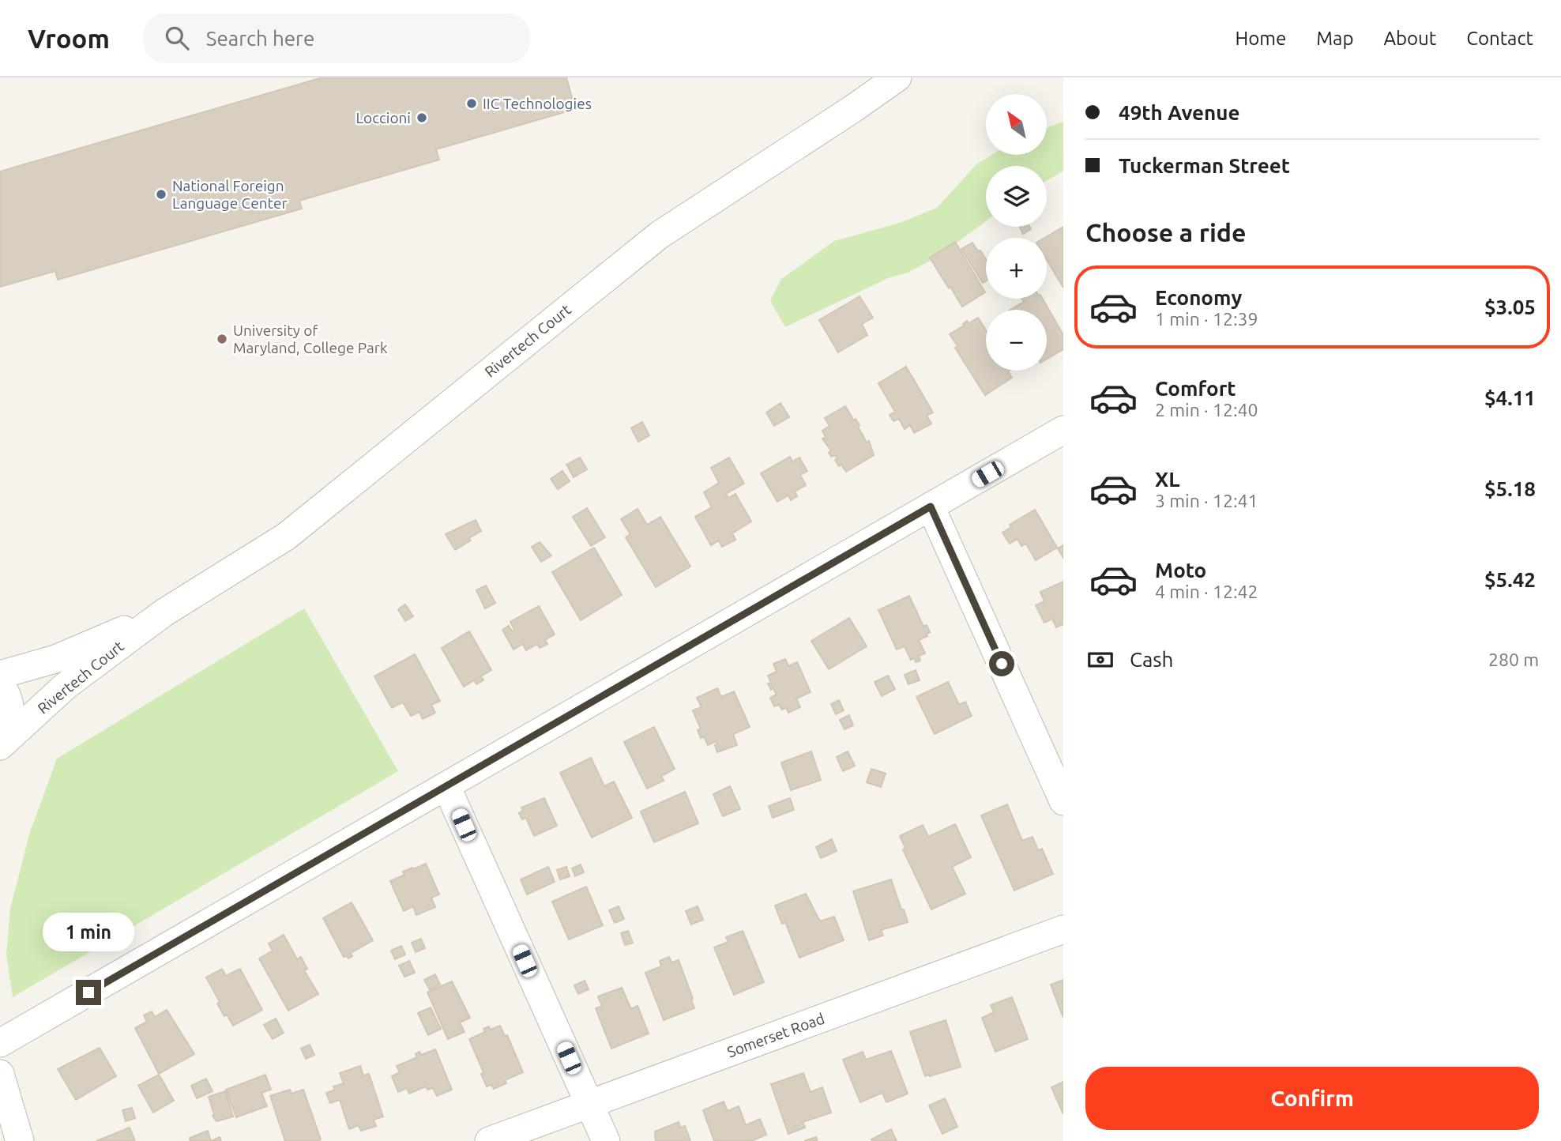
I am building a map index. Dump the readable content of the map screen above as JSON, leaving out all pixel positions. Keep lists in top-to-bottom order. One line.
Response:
{"streets":{"street":["Rivertech Court","Somerset Road"]},"places":["IIC Technologies","Loccioni","National Foreign Language Center","University of Maryland, College Park"],"north":"top left","page":{"header":"Vroom","search":"Search here","nav":["Home","Map","About","Contact"],"banner":["49th Avenue","Tuckerman Street"],"map_buttons":["+","−"],"heading":"Choose a ride","list":[{"name":"Economy","note":"1 min · 12:39","value":"$3.05"},{"name":"Comfort","note":"2 min · 12:40","value":"$4.11"},{"name":"XL","note":"3 min · 12:41","value":"$5.18"},{"name":"Moto","note":"4 min · 12:42","value":"$5.42"}],"pay":["Cash","280 m"],"bubble":"1 min","buttons":"Confirm"}}
